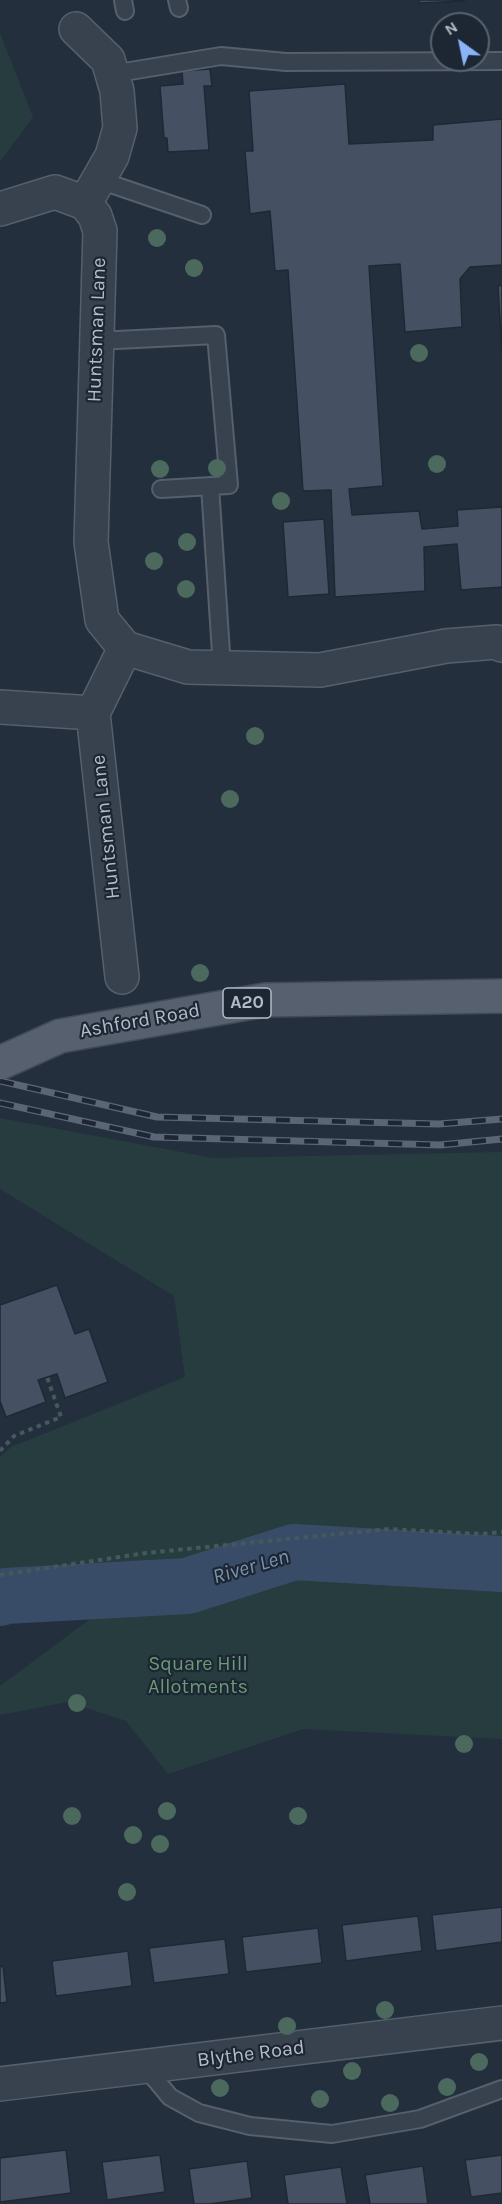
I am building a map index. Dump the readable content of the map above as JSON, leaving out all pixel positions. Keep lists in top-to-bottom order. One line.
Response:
{"streets":{"main road":["A20","Ashford Road"],"street":["Huntsman Lane","Blythe Road"]},"water":["River Len"],"parks":["Square Hill Allotments"],"north":"top left"}
